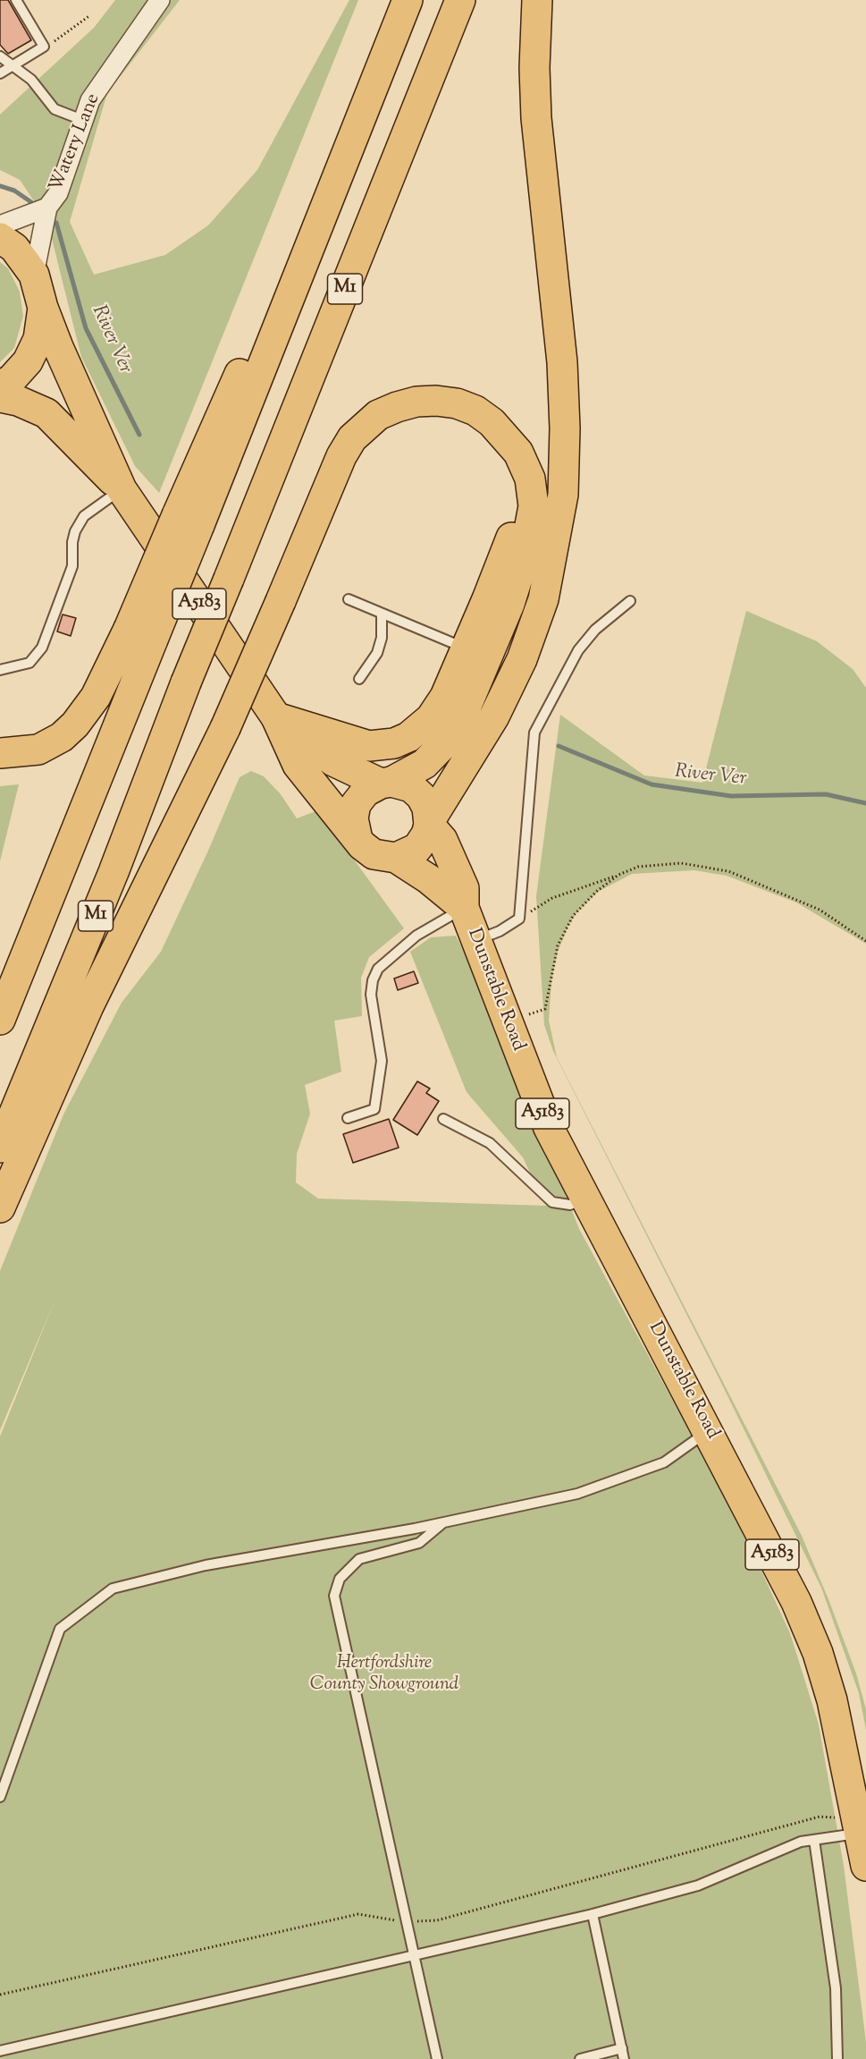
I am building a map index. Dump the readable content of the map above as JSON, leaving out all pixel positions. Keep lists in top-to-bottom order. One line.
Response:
{"streets":{"main road":["M1","A5183","Dunstable Road"],"street":["Watery Lane"]},"crossings":[["A5183","Dunstable Road"]],"water":["River Ver"],"parks":["Hertfordshire County Showground"]}
